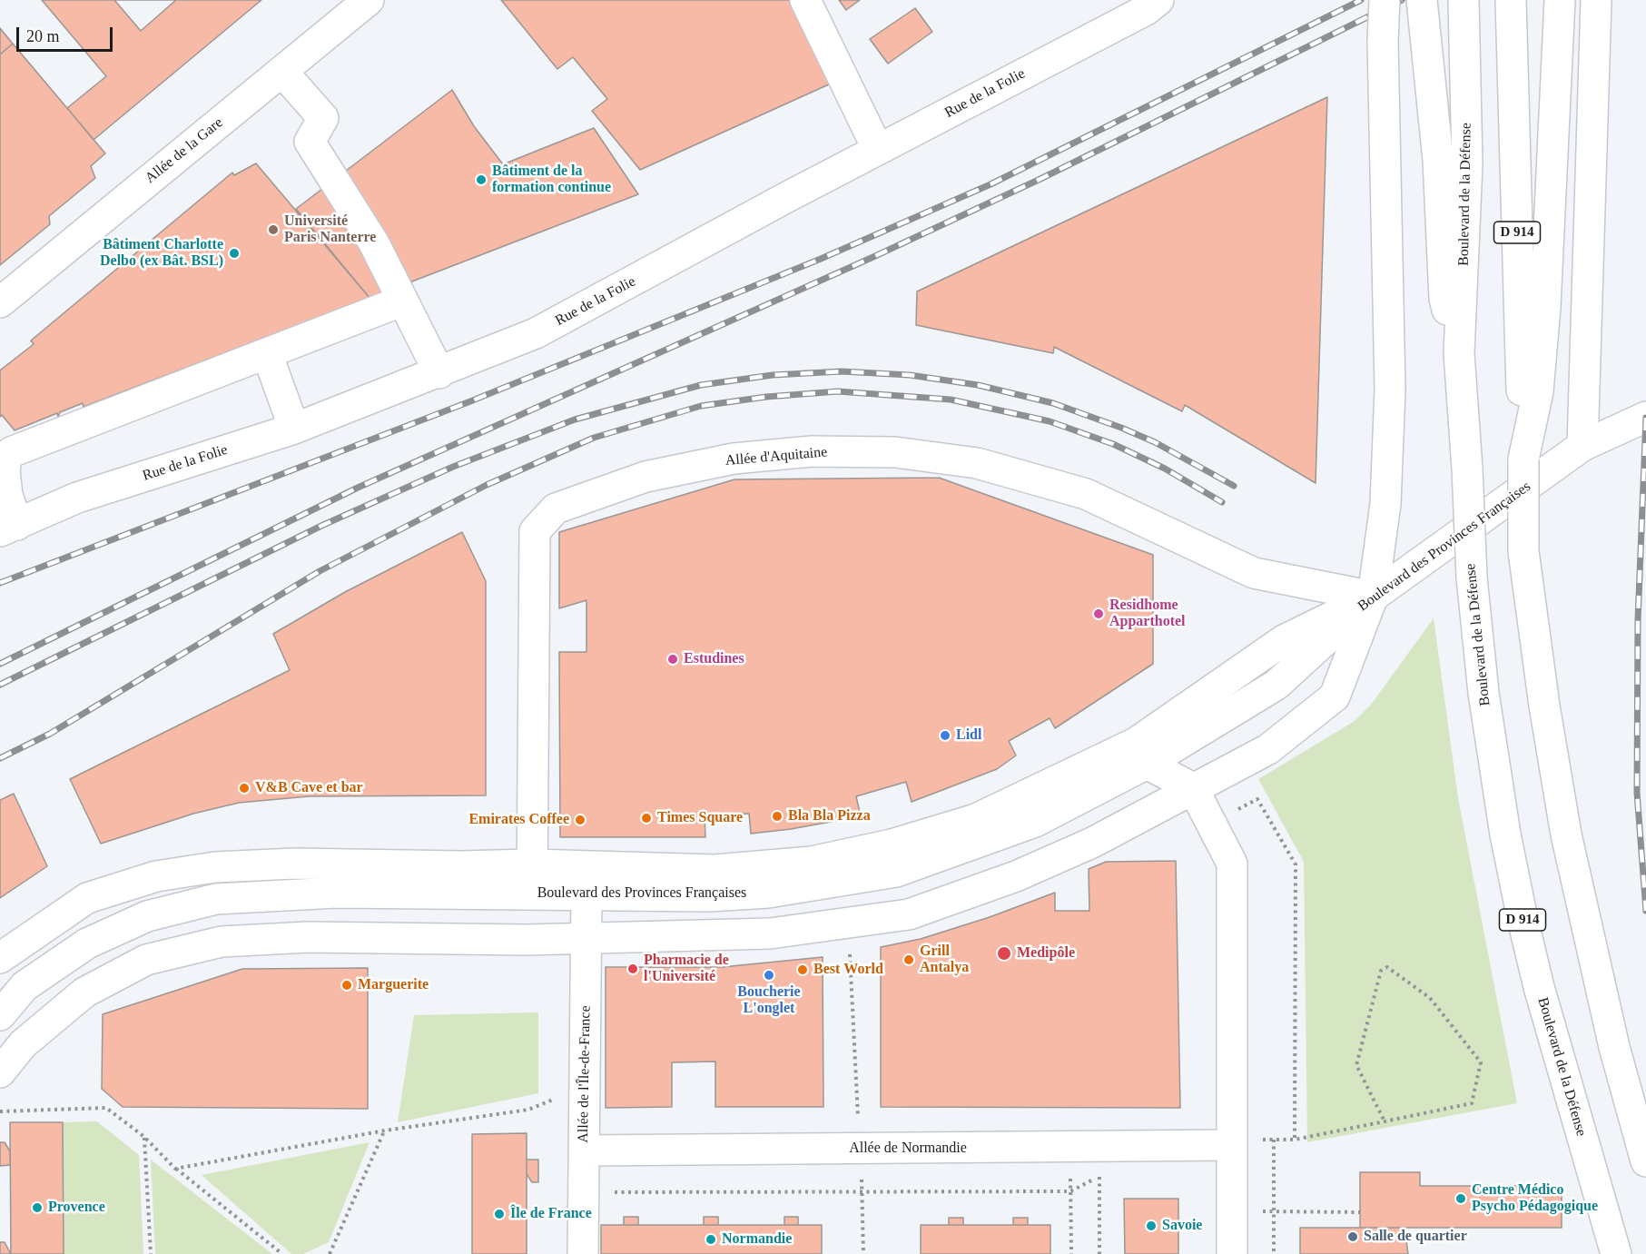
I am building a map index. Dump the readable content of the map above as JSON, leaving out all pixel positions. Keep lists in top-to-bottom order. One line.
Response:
{"streets":{"main road":["Rue de la Folie","Allée de la Gare","Boulevard de la Défense","D 914","Allée d'Aquitaine","Boulevard des Provinces Françaises","Allée de l'Île-de-France","Allée de Normandie"]},"crossings":[["Allée d'Aquitaine","Boulevard des Provinces Françaises"],["Boulevard des Provinces Françaises","Allée de l'Île-de-France"],["Allée de l'Île-de-France","Allée de Normandie"]],"places":["Bâtiment de la formation continue","Université Paris Nanterre","Bâtiment Charlotte Delbo (ex Bât. BSL)","Residhome Apparthotel","Estudines","Lidl","V&B Cave et bar","Bla Bla Pizza","Times Square","Emirates Coffee","Medipôle","Grill Antalya","Pharmacie de l'Université","Best World","Boucherie L'onglet","Marguerite","Centre Médico Psycho Pédagogique","Provence","Île de France","Savoie","Salle de quartier","Normandie"],"scale_bar":"20 m"}
